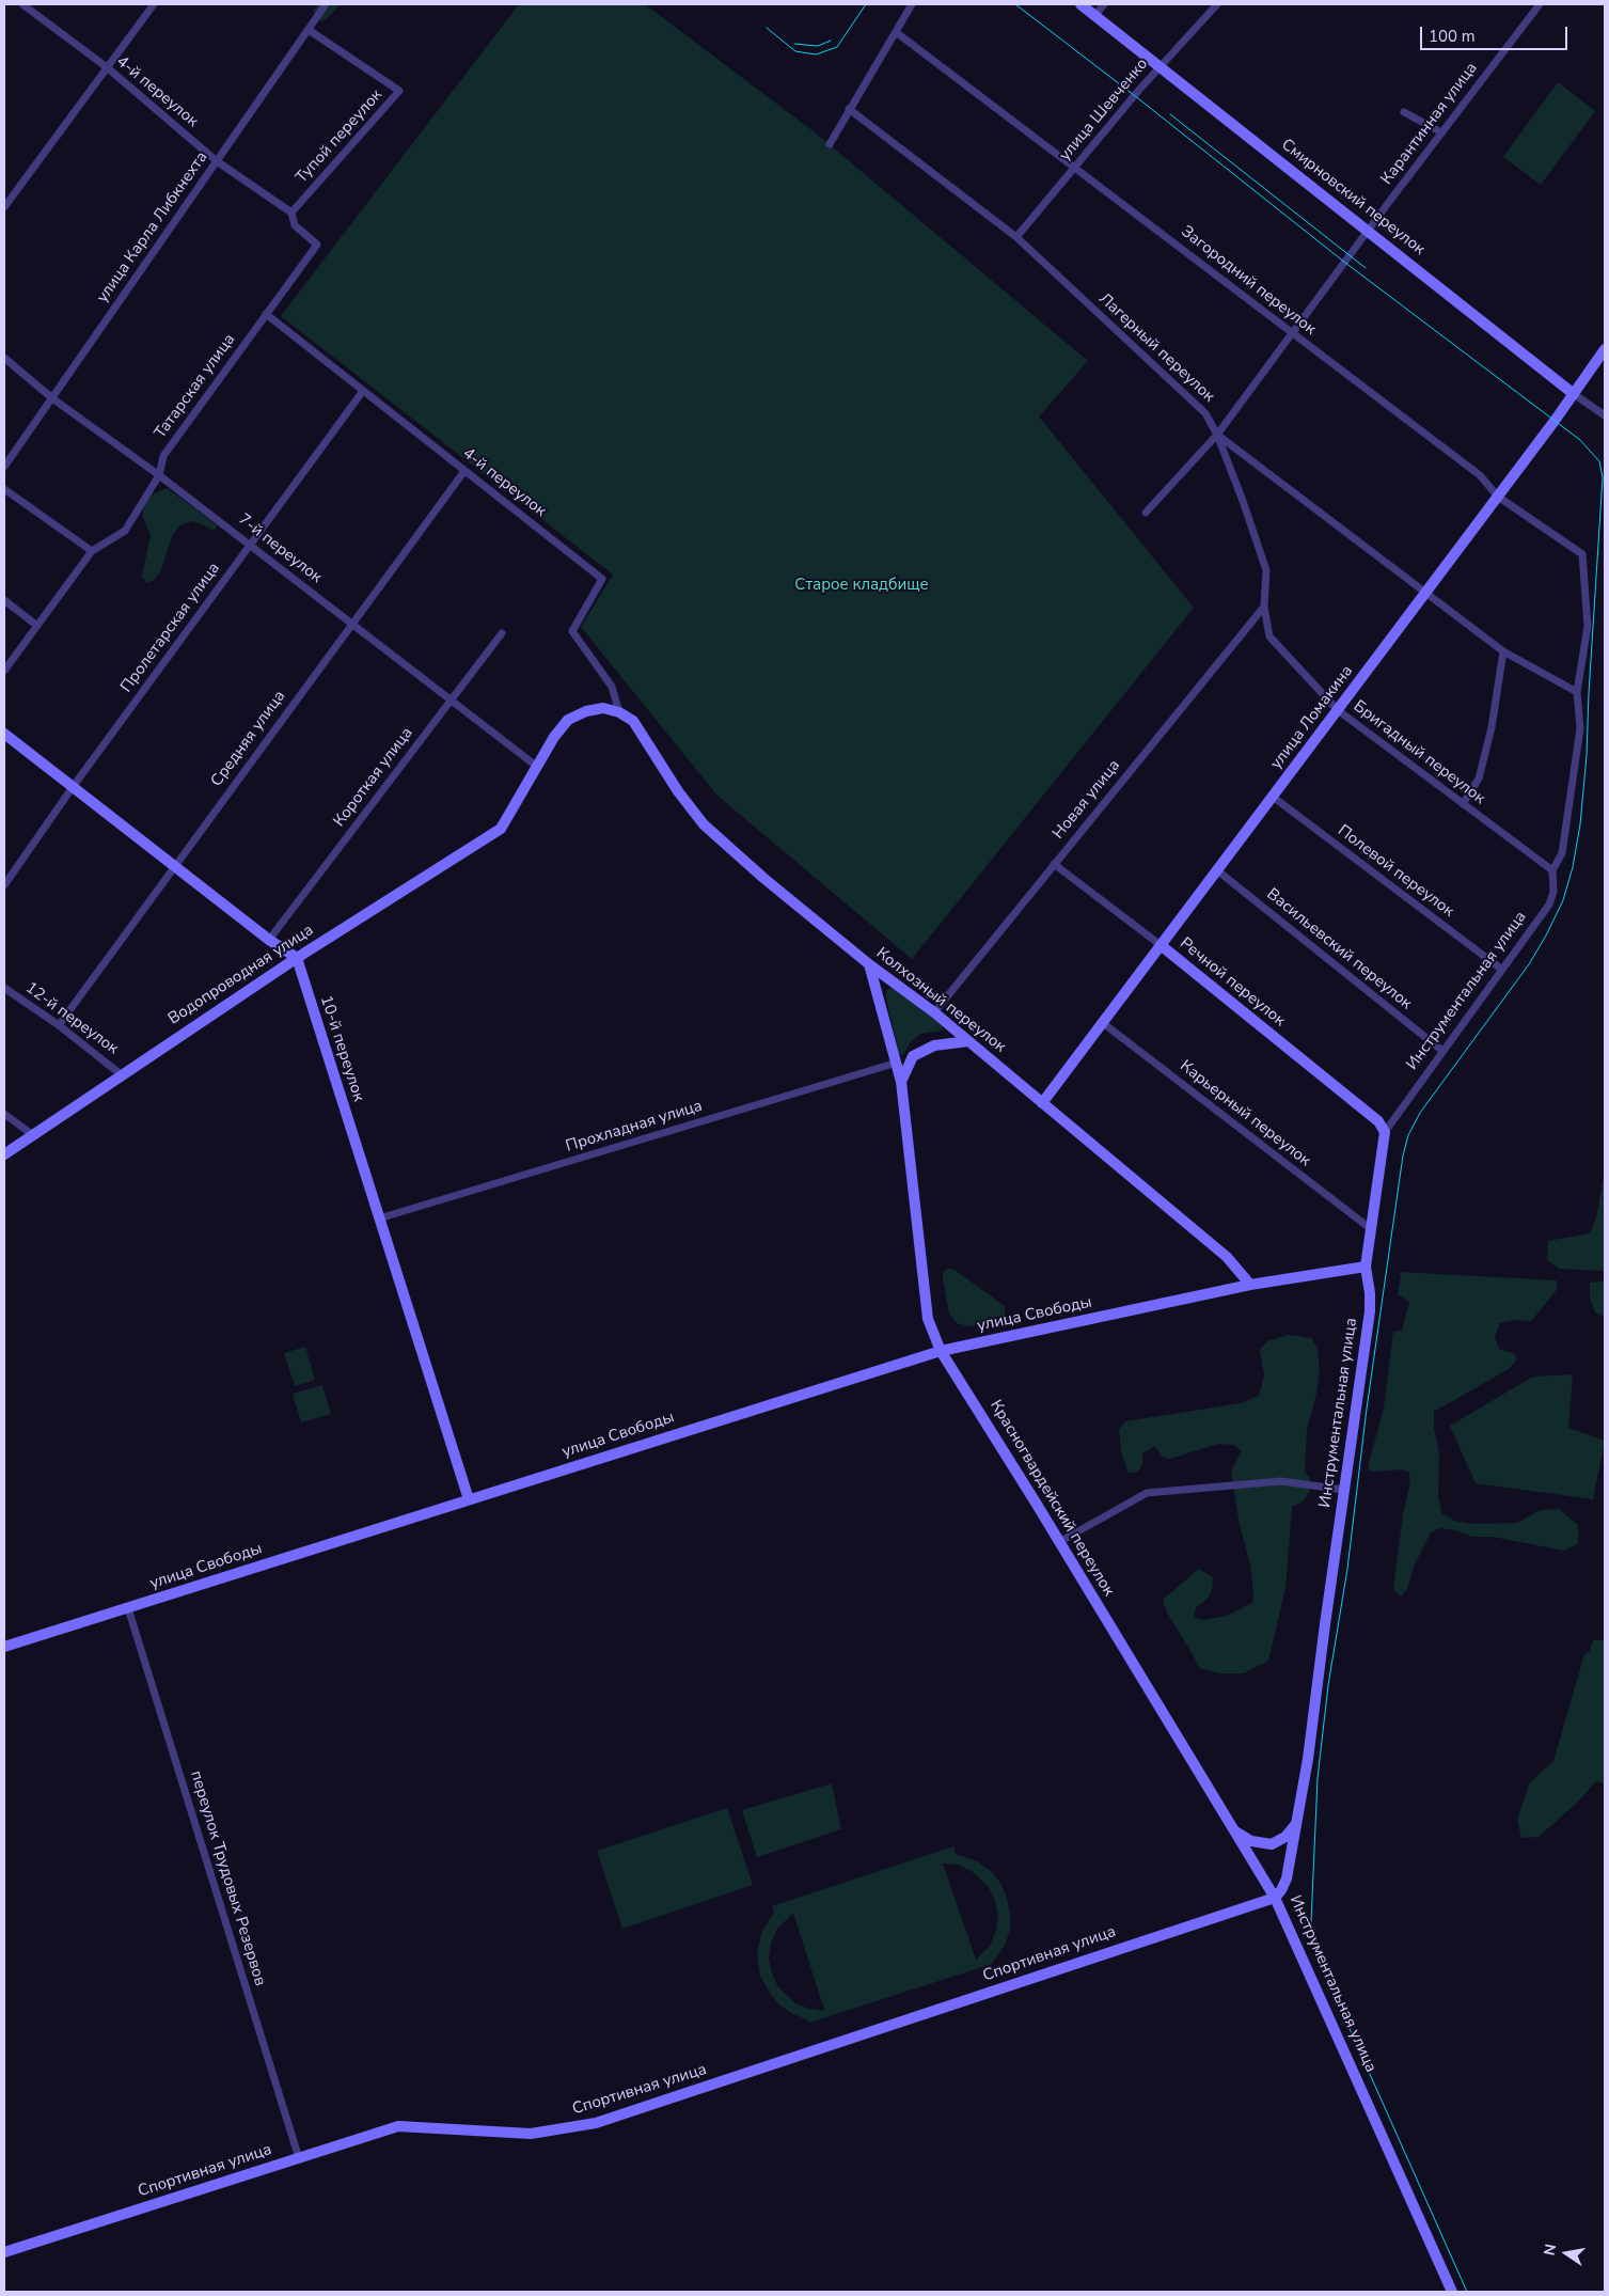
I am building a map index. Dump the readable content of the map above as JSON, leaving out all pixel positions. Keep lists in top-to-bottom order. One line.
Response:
{"streets":{"main road":["Смирновский переулок","улица Ломакина","Водопроводная улица","Речной переулок","Инструментальная улица","Колхозный переулок","10-й переулок","улица Свободы","Красногвардейский переулок","Спортивная улица"],"street":["4-й переулок","улица Шевченко","Карантинная улица","Тупой переулок","улица Карла Либкнехта","Загородний переулок","Лагерный переулок","Татарская улица","7-й переулок","Пролетарская улица","Средняя улица","Бригадный переулок","Короткая улица","Новая улица","Полевой переулок","Васильевский переулок","12-й переулок","Карьерный переулок","Прохладная улица","переулок Трудовых Резервов"]},"crossings":[["4-й переулок","Тупой переулок"],["4-й переулок","улица Карла Либкнехта"],["4-й переулок","Татарская улица"],["4-й переулок","Пролетарская улица"],["4-й переулок","Средняя улица"],["4-й переулок","Колхозный переулок"],["улица Шевченко","Смирновский переулок"],["улица Шевченко","Загородний переулок"],["улица Шевченко","Лагерный переулок"],["Карантинная улица","Смирновский переулок"],["Карантинная улица","Загородний переулок"],["Карантинная улица","Лагерный переулок"],["Карантинная улица","Бригадный переулок"],["Тупой переулок","улица Карла Либкнехта"],["Смирновский переулок","улица Ломакина"],["улица Карла Либкнехта","7-й переулок"],["Загородний переулок","улица Ломакина"],["Загородний переулок","Инструментальная улица"],["Лагерный переулок","улица Ломакина"],["Лагерный переулок","Бригадный переулок"],["Лагерный переулок","Инструментальная улица"],["Татарская улица","7-й переулок"],["7-й переулок","Пролетарская улица"],["7-й переулок","Средняя улица"],["7-й переулок","Короткая улица"],["7-й переулок","Водопроводная улица"],["улица Ломакина","Бригадный переулок"],["улица Ломакина","Полевой переулок"],["улица Ломакина","Васильевский переулок"],["улица Ломакина","Речной переулок"],["улица Ломакина","Колхозный переулок"],["улица Ломакина","Карьерный переулок"],["Средняя улица","12-й переулок"],["Бригадный переулок","Новая улица"],["Бригадный переулок","Инструментальная улица"],["Новая улица","Речной переулок"],["Новая улица","Колхозный переулок"],["Полевой переулок","Инструментальная улица"],["Васильевский переулок","Инструментальная улица"],["Водопроводная улица","12-й переулок"],["Водопроводная улица","10-й переулок"],["Речной переулок","Инструментальная улица"],["Инструментальная улица","Карьерный переулок"],["Инструментальная улица","улица Свободы"],["Инструментальная улица","Красногвардейский переулок"],["Инструментальная улица","Спортивная улица"],["Колхозный переулок","улица Свободы"],["Колхозный переулок","Красногвардейский переулок"],["10-й переулок","Прохладная улица"],["10-й переулок","улица Свободы"],["Прохладная улица","Красногвардейский переулок"],["улица Свободы","Красногвардейский переулок"],["улица Свободы","переулок Трудовых Резервов"],["Красногвардейский переулок","Спортивная улица"],["переулок Трудовых Резервов","Спортивная улица"]],"parks":["Старое кладбище"],"scale_bar":"100 m","north":"left"}
